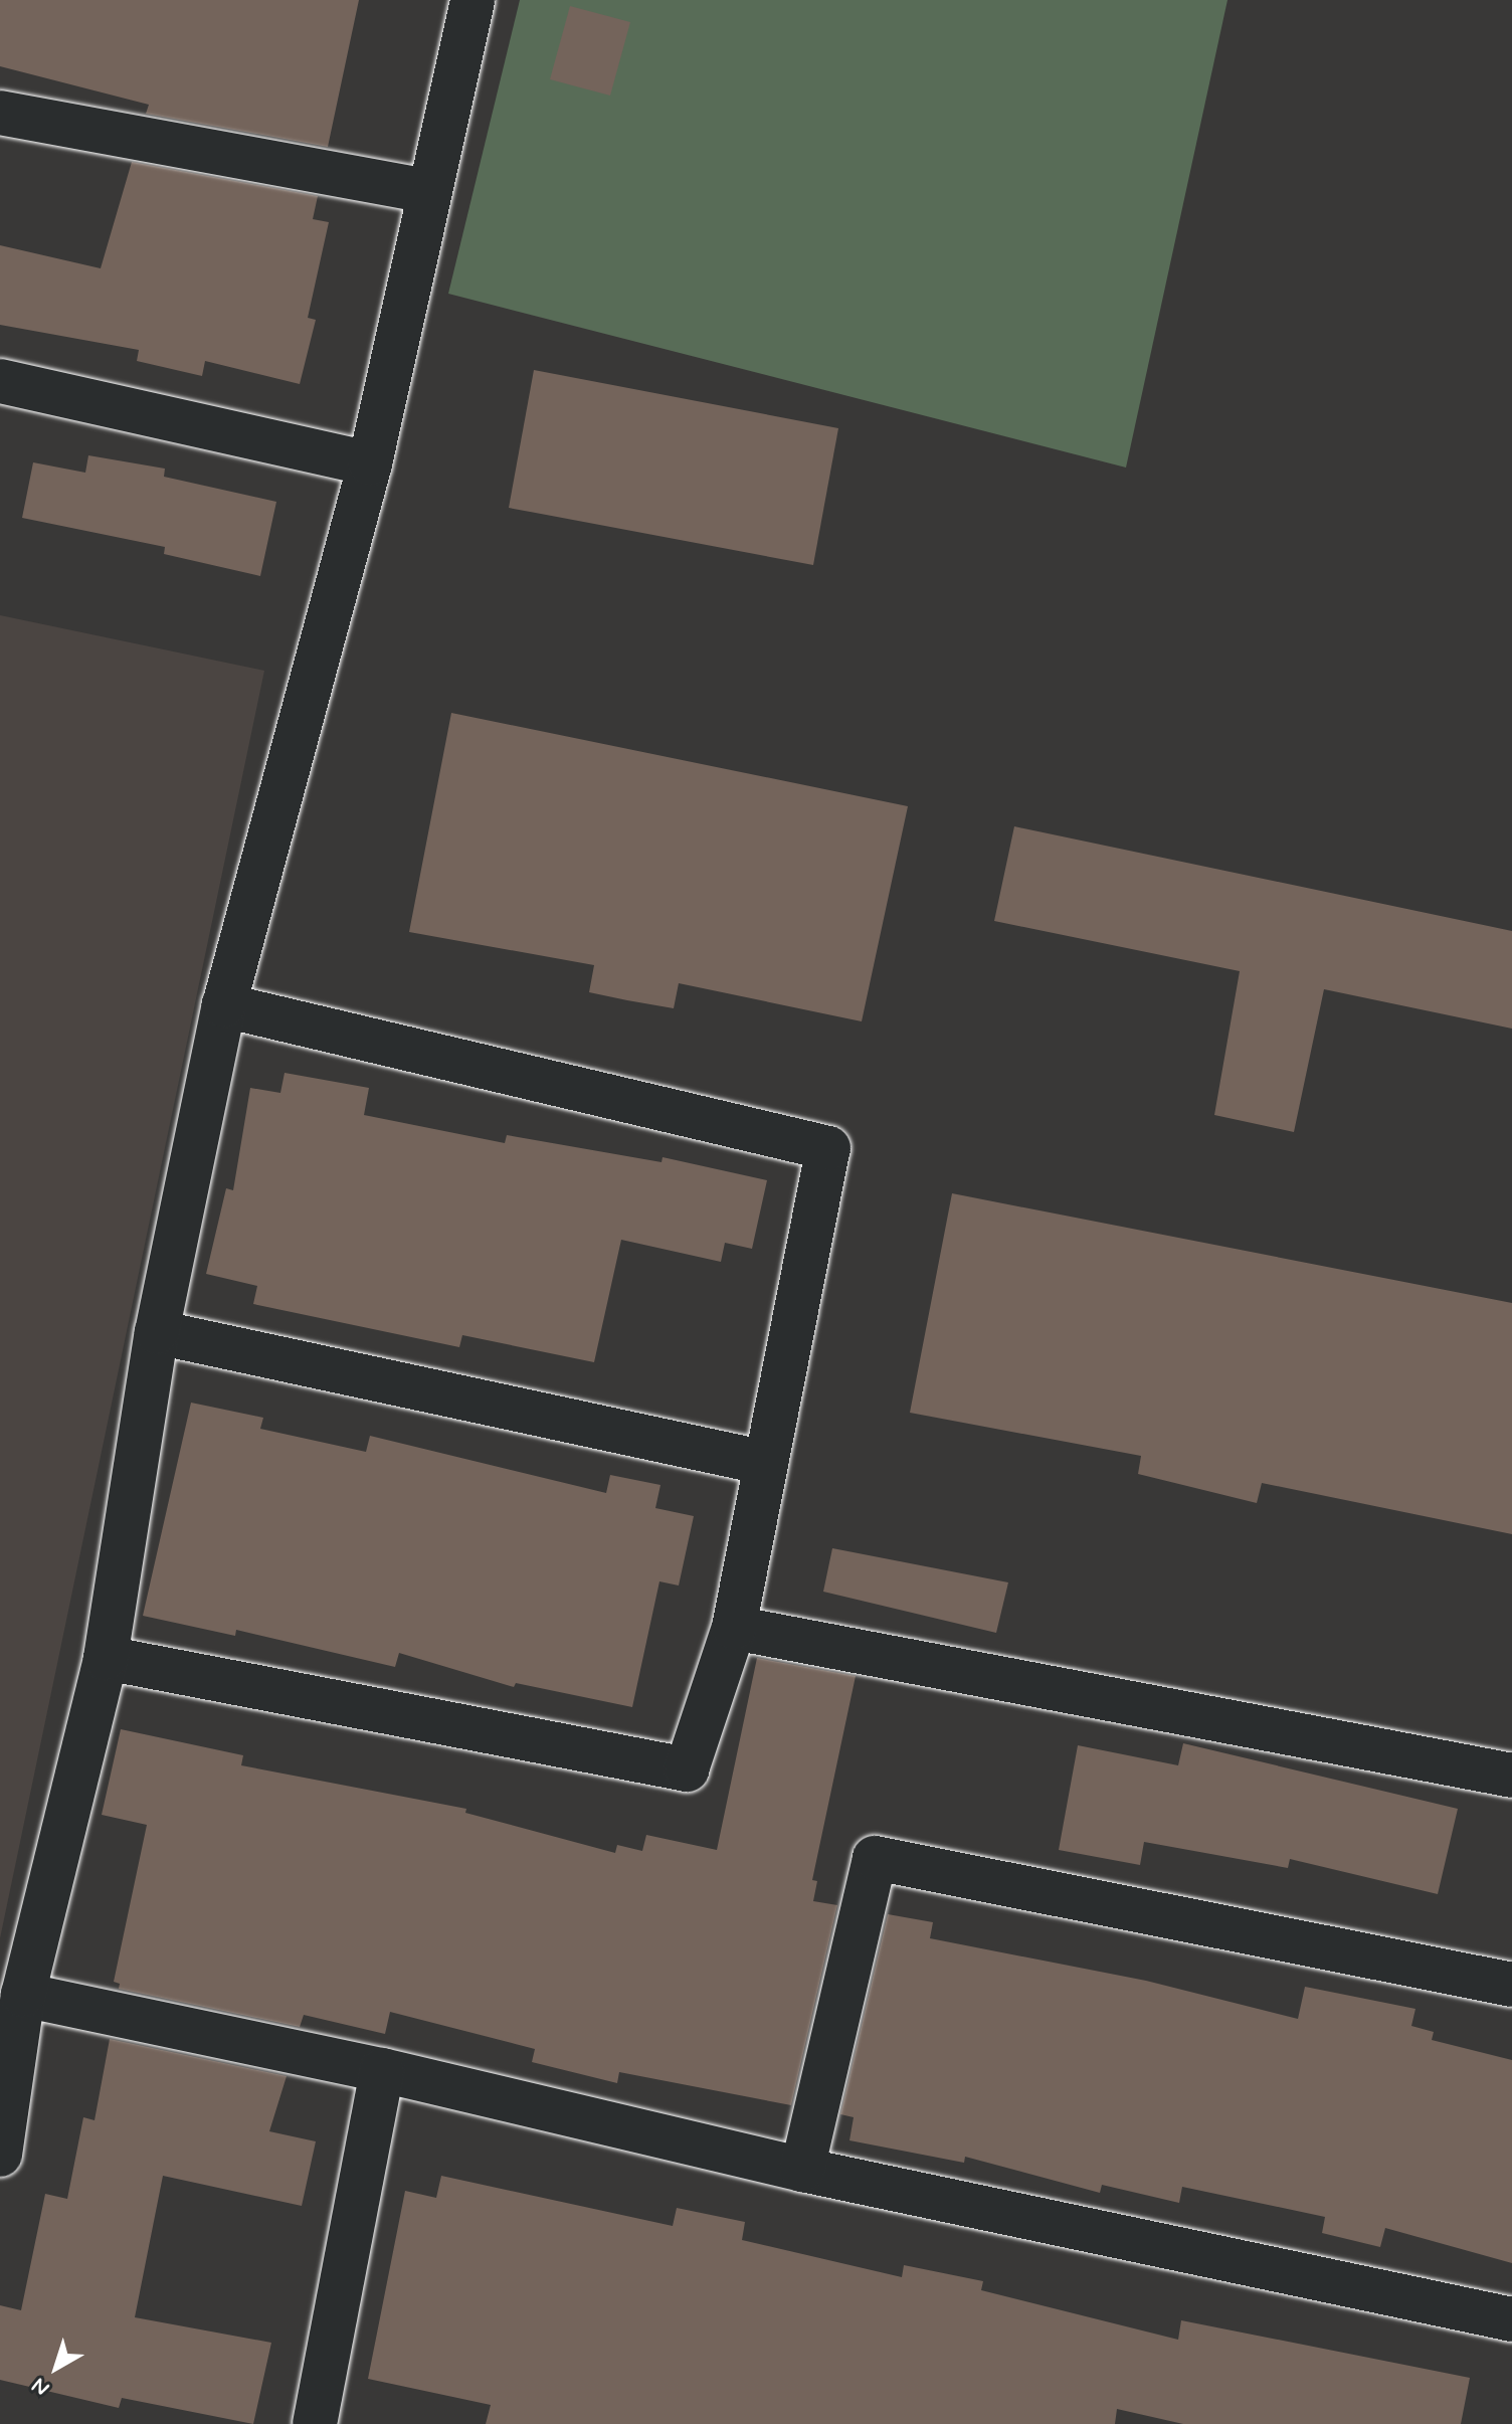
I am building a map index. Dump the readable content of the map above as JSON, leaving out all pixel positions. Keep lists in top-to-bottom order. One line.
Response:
{"north":"bottom left"}
